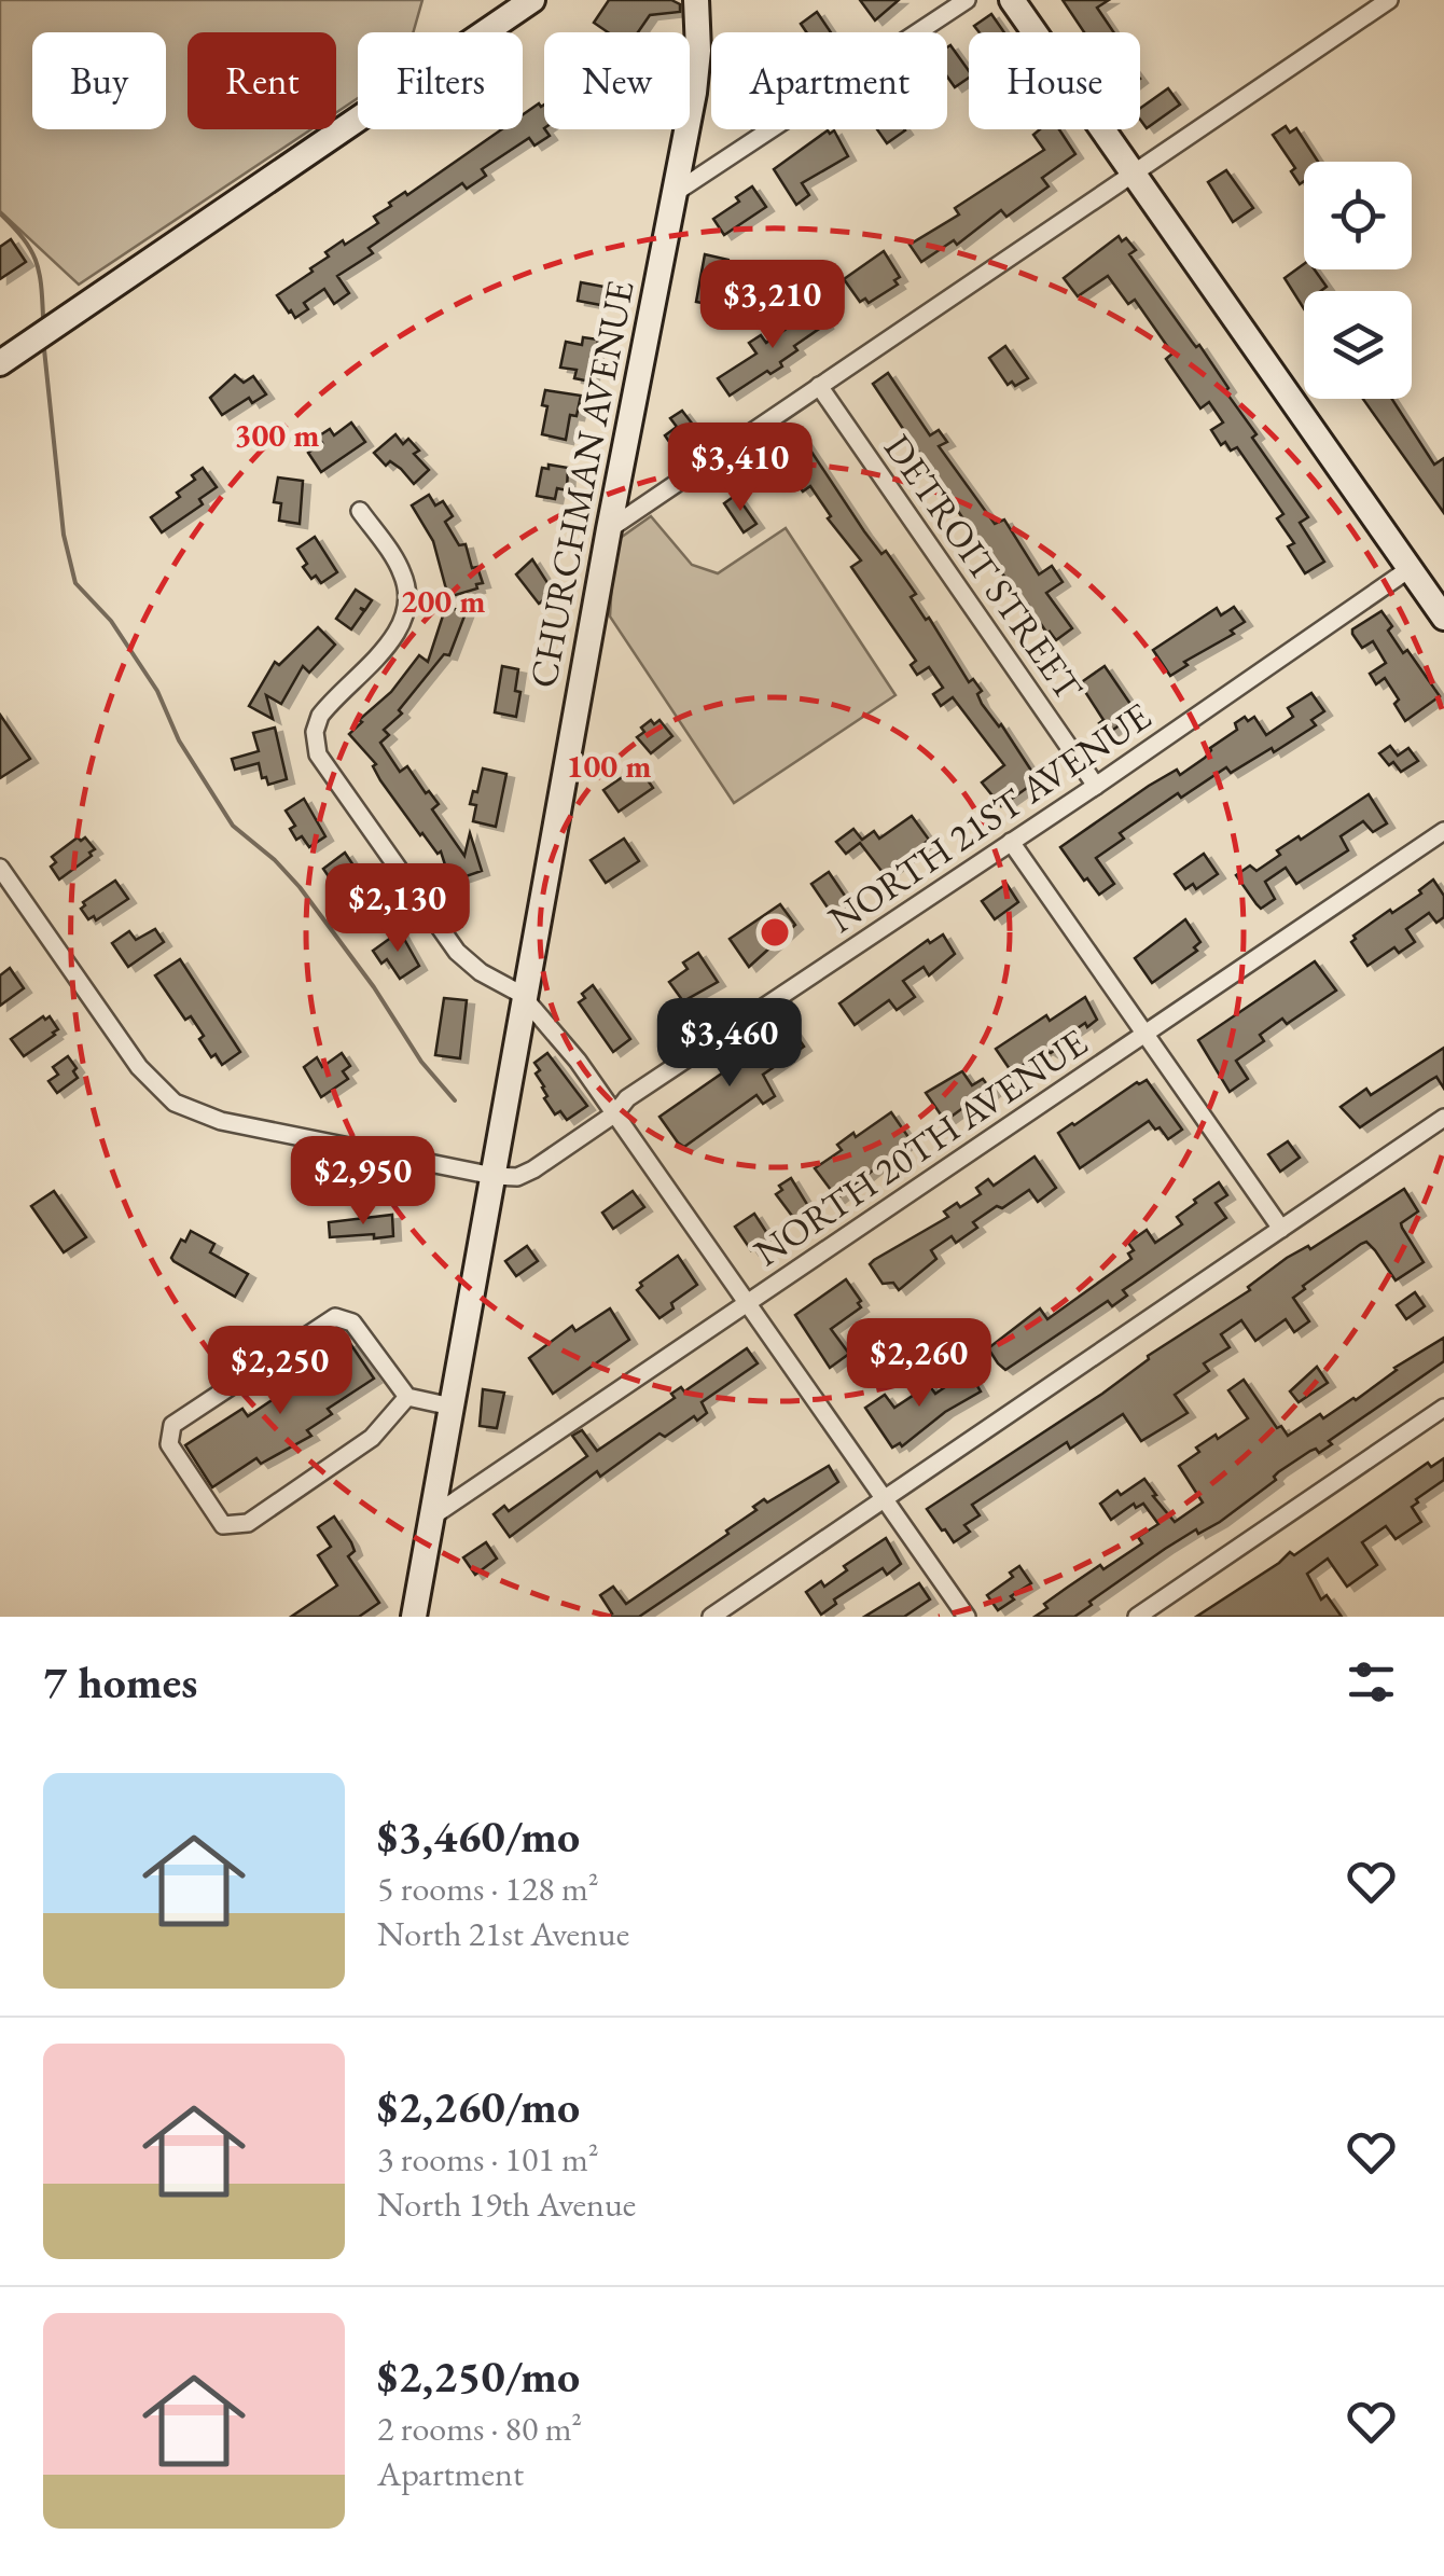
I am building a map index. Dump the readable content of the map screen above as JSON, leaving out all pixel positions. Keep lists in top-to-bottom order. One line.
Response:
{"streets":{"main road":["CHURCHMAN AVENUE"],"street":["DETROIT STREET","NORTH 21ST AVENUE","NORTH 20TH AVENUE"]},"crossings":[["CHURCHMAN AVENUE","NORTH 21ST AVENUE"],["CHURCHMAN AVENUE","NORTH 20TH AVENUE"],["DETROIT STREET","NORTH 21ST AVENUE"]],"page":{"chip":["Buy","Rent","Filters","New","Apartment","House"],"price":["$3,210","$3,410","$2,130","$3,460","$2,950","$2,260","$2,250"],"heading":"7 homes","list":[{"name":"$3,460/mo","note":"5 rooms · 128 m² · North 21st Avenue"},{"name":"$2,260/mo","note":"3 rooms · 101 m² · North 19th Avenue"},{"name":"$2,250/mo","note":"2 rooms · 80 m² · Apartment"}]},"rings":["300 m","200 m","100 m"]}
